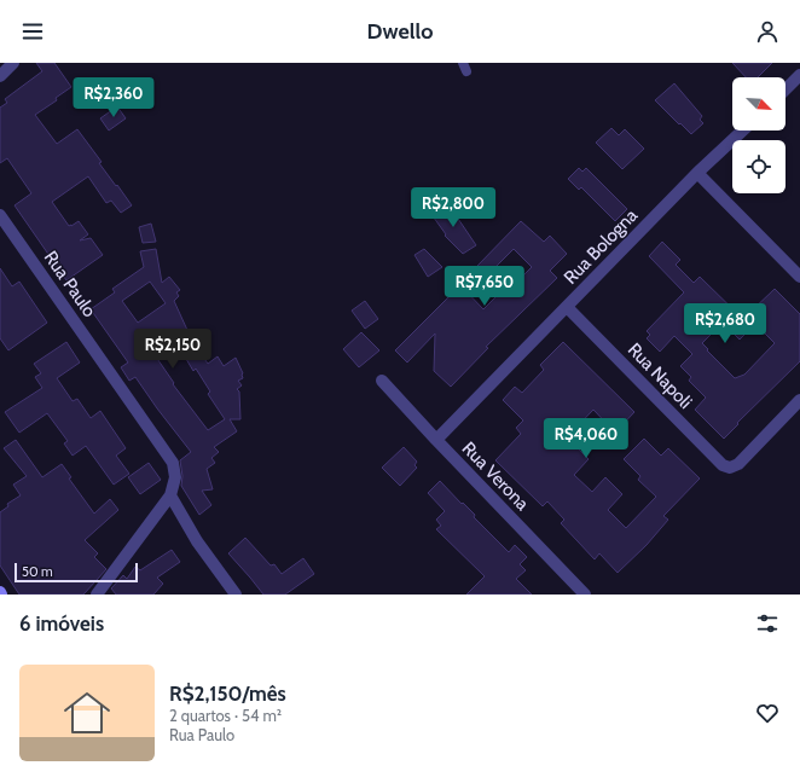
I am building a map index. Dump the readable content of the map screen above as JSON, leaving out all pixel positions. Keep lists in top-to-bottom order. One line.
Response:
{"streets":{"street":["Rua Bologna","Rua Paulo","Rua Napoli","Rua Verona"]},"crossings":[["Rua Bologna","Rua Napoli"],["Rua Bologna","Rua Verona"]],"scale_bar":"50 m","north":"bottom right","page":{"header":"Dwello","price":["R$2,360","R$2,800","R$7,650","R$2,680","R$2,150","R$4,060"],"scale":"50 m","heading":"6 imóveis","list":[{"name":"R$2,150/mês","note":"2 quartos · 54 m² · Rua Paulo"}]}}
